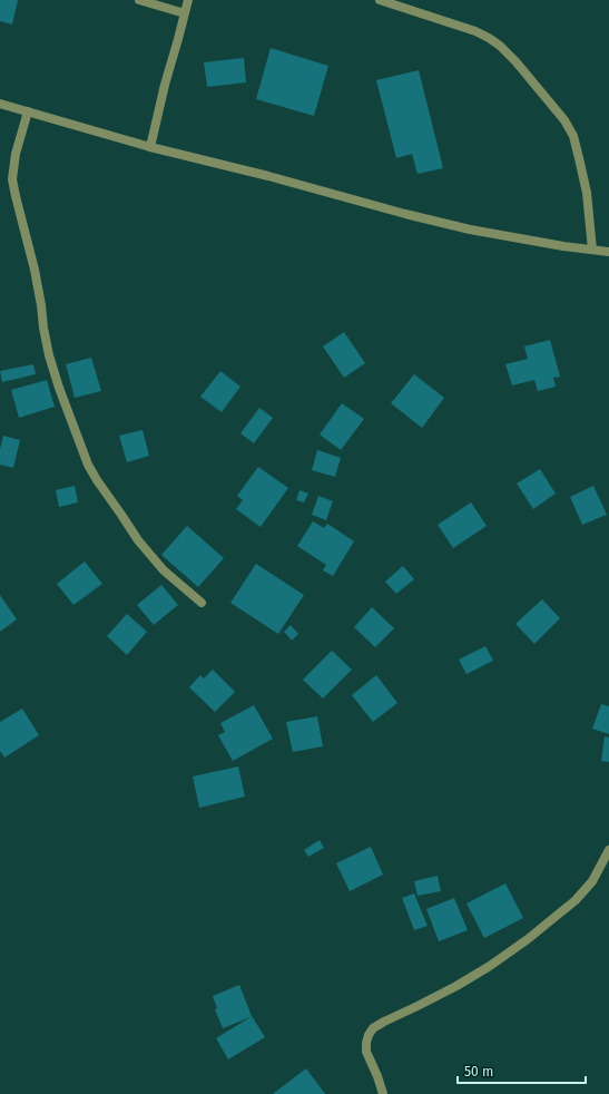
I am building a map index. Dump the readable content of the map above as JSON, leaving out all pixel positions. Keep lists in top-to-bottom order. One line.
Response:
{"scale_bar":"50 m"}
